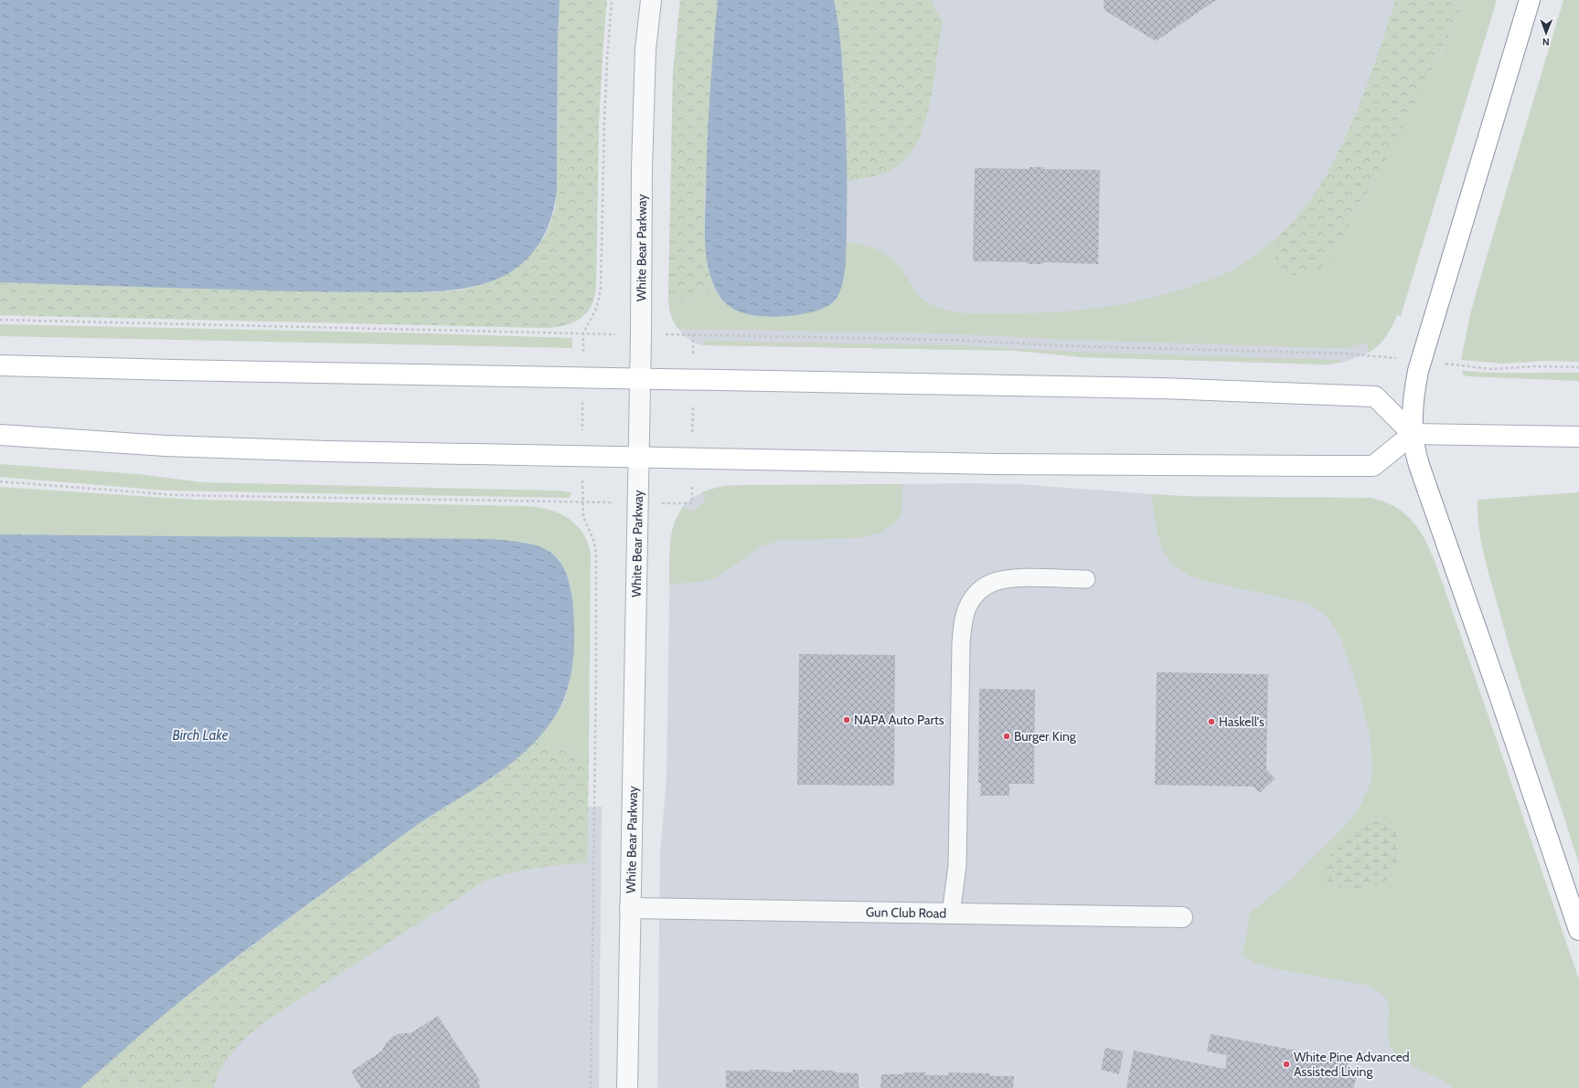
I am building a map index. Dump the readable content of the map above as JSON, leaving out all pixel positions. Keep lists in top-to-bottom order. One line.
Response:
{"streets":{"street":["White Bear Parkway","Gun Club Road"]},"crossings":[["White Bear Parkway","Gun Club Road"]],"water":["Birch Lake"],"places":["NAPA Auto Parts","Haskell's","Burger King","White Pine Advanced Assisted Living"],"north":"bottom"}
